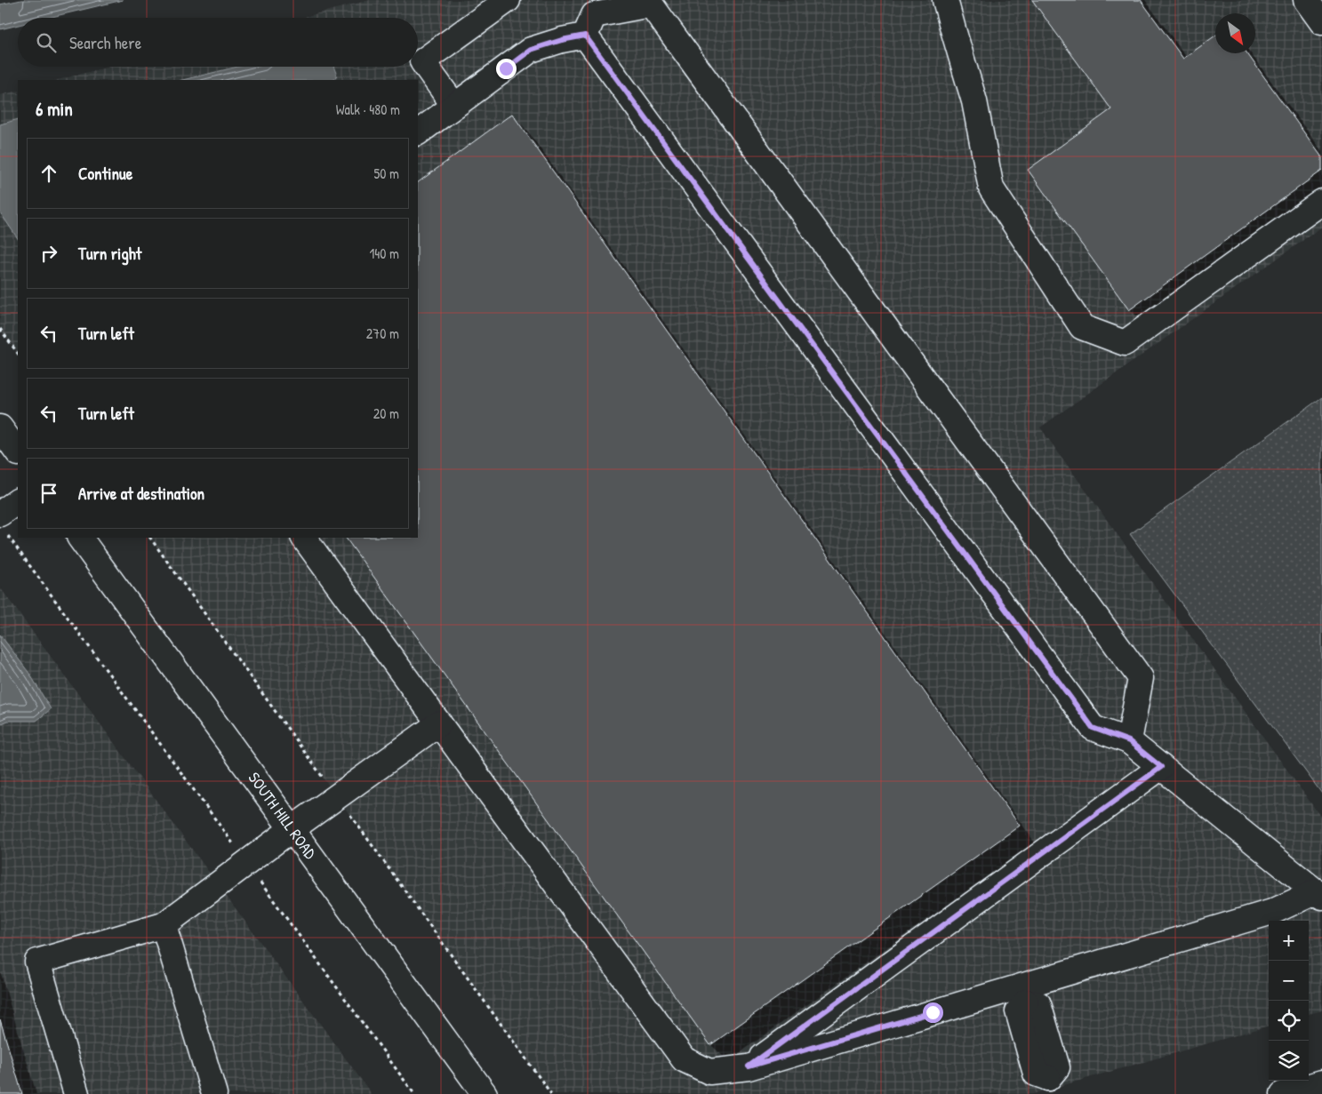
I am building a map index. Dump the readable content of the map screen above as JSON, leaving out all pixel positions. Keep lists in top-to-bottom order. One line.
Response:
{"streets":{"street":["SOUTH HILL ROAD"]},"north":"bottom right","page":{"search":"Search here","heading":["6 min","Walk · 480 m"],"list":[["Continue","50 m"],["Turn right","140 m"],["Turn left","270 m"],["Turn left","20 m"],"Arrive at destination"],"map_buttons":["+","−"]}}
